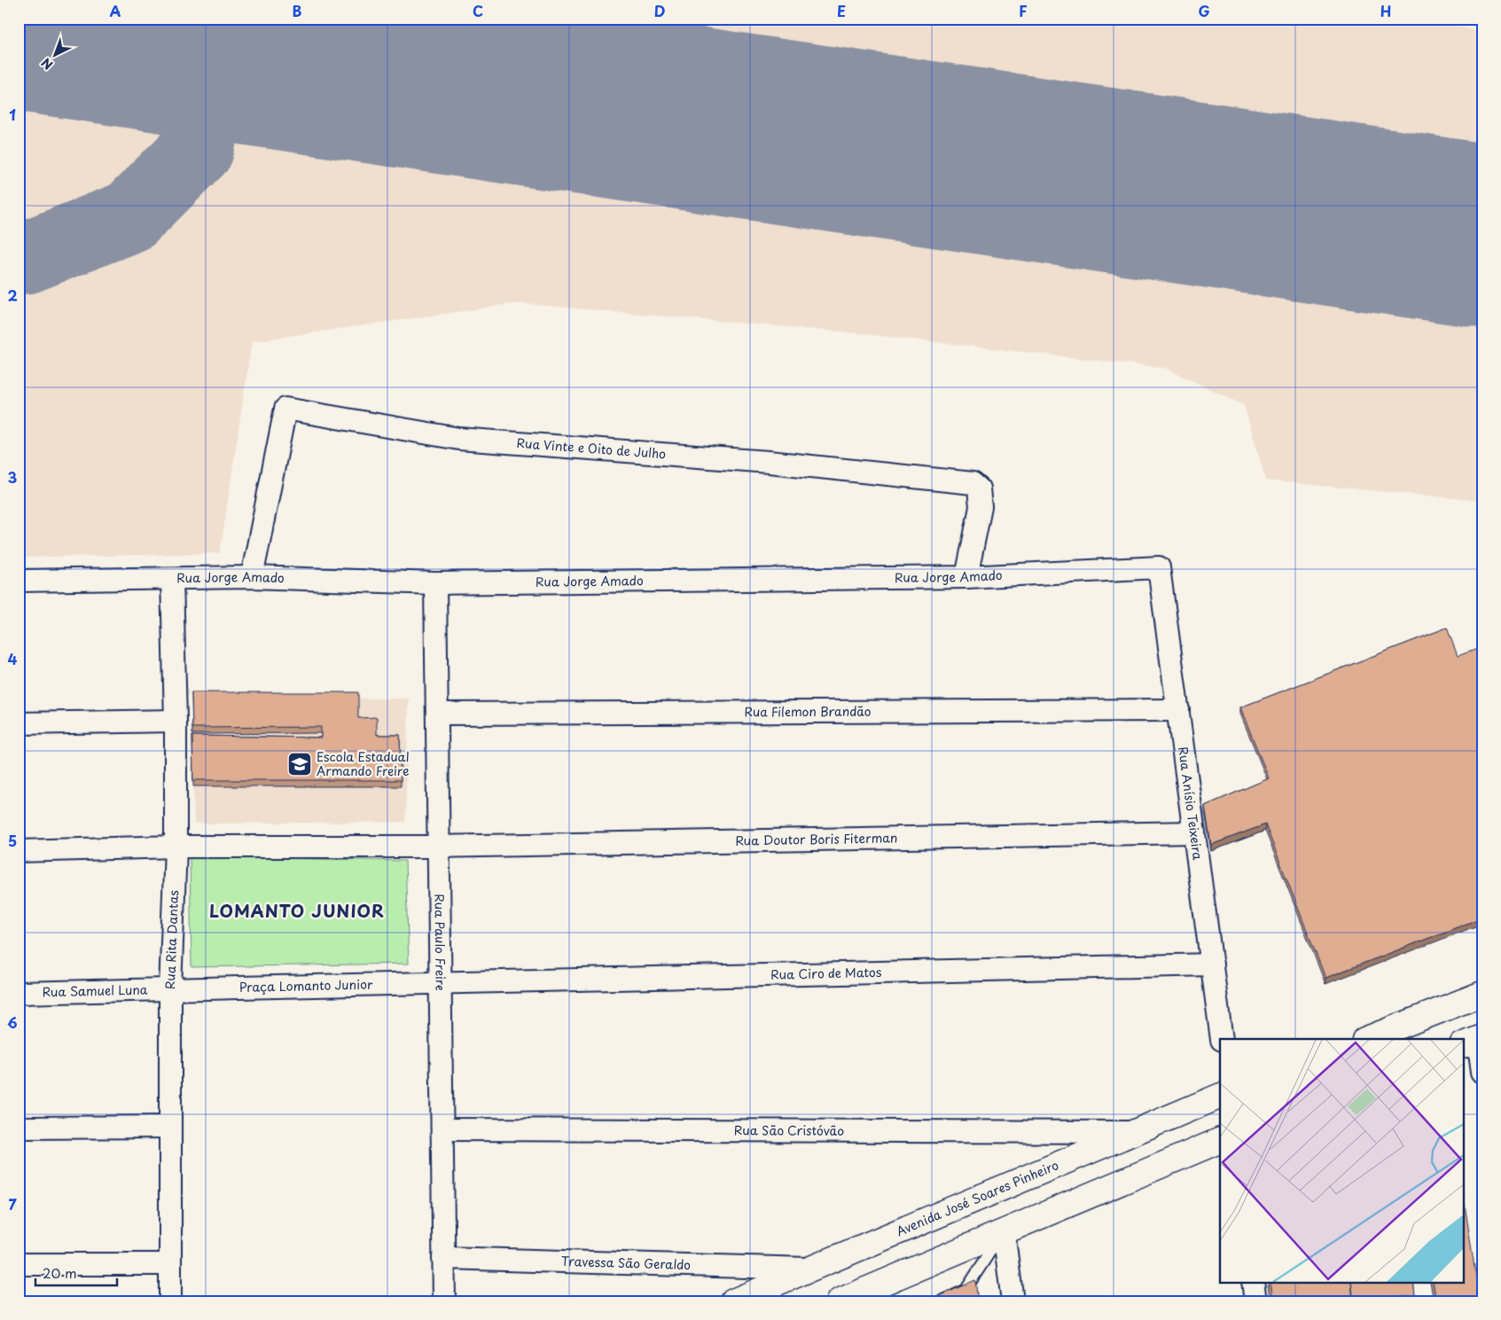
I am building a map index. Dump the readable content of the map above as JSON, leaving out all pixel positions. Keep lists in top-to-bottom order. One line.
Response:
{"streets":{"main road":["Avenida José Soares Pinheiro"],"street":["Rua Vinte e Oito de Julho","Rua Jorge Amado","Rua Filemon Brandão","Rua Anísio Teixeira","Rua Doutor Boris Fiterman","Rua Rita Dantas","Rua Paulo Freire","Rua Ciro de Matos","Praça Lomanto Junior","Rua Samuel Luna","Rua São Cristóvão","Travessa São Geraldo"]},"crossings":[["Rua Vinte e Oito de Julho","Rua Jorge Amado"],["Rua Jorge Amado","Rua Anísio Teixeira"],["Rua Jorge Amado","Rua Rita Dantas"],["Rua Jorge Amado","Rua Paulo Freire"],["Rua Filemon Brandão","Rua Anísio Teixeira"],["Rua Filemon Brandão","Rua Paulo Freire"],["Rua Anísio Teixeira","Rua Doutor Boris Fiterman"],["Rua Anísio Teixeira","Rua Ciro de Matos"],["Rua Doutor Boris Fiterman","Rua Paulo Freire"],["Rua Rita Dantas","Praça Lomanto Junior"],["Rua Rita Dantas","Rua Samuel Luna"],["Rua Paulo Freire","Rua Ciro de Matos"],["Rua Paulo Freire","Praça Lomanto Junior"],["Rua Paulo Freire","Rua São Cristóvão"],["Rua Paulo Freire","Travessa São Geraldo"],["Rua Ciro de Matos","Praça Lomanto Junior"],["Praça Lomanto Junior","Rua Samuel Luna"],["Rua São Cristóvão","Avenida José Soares Pinheiro"],["Avenida José Soares Pinheiro","Travessa São Geraldo"]],"districts":["LOMANTO JUNIOR"],"places":{"school or university":["Escola Estadual Armando Freire"]},"scale_bar":"20 m","north":"bottom left","grid":{"columns":["A","B","C","D","E","F","G","H"],"rows":["1","2","3","4","5","6","7"]}}
